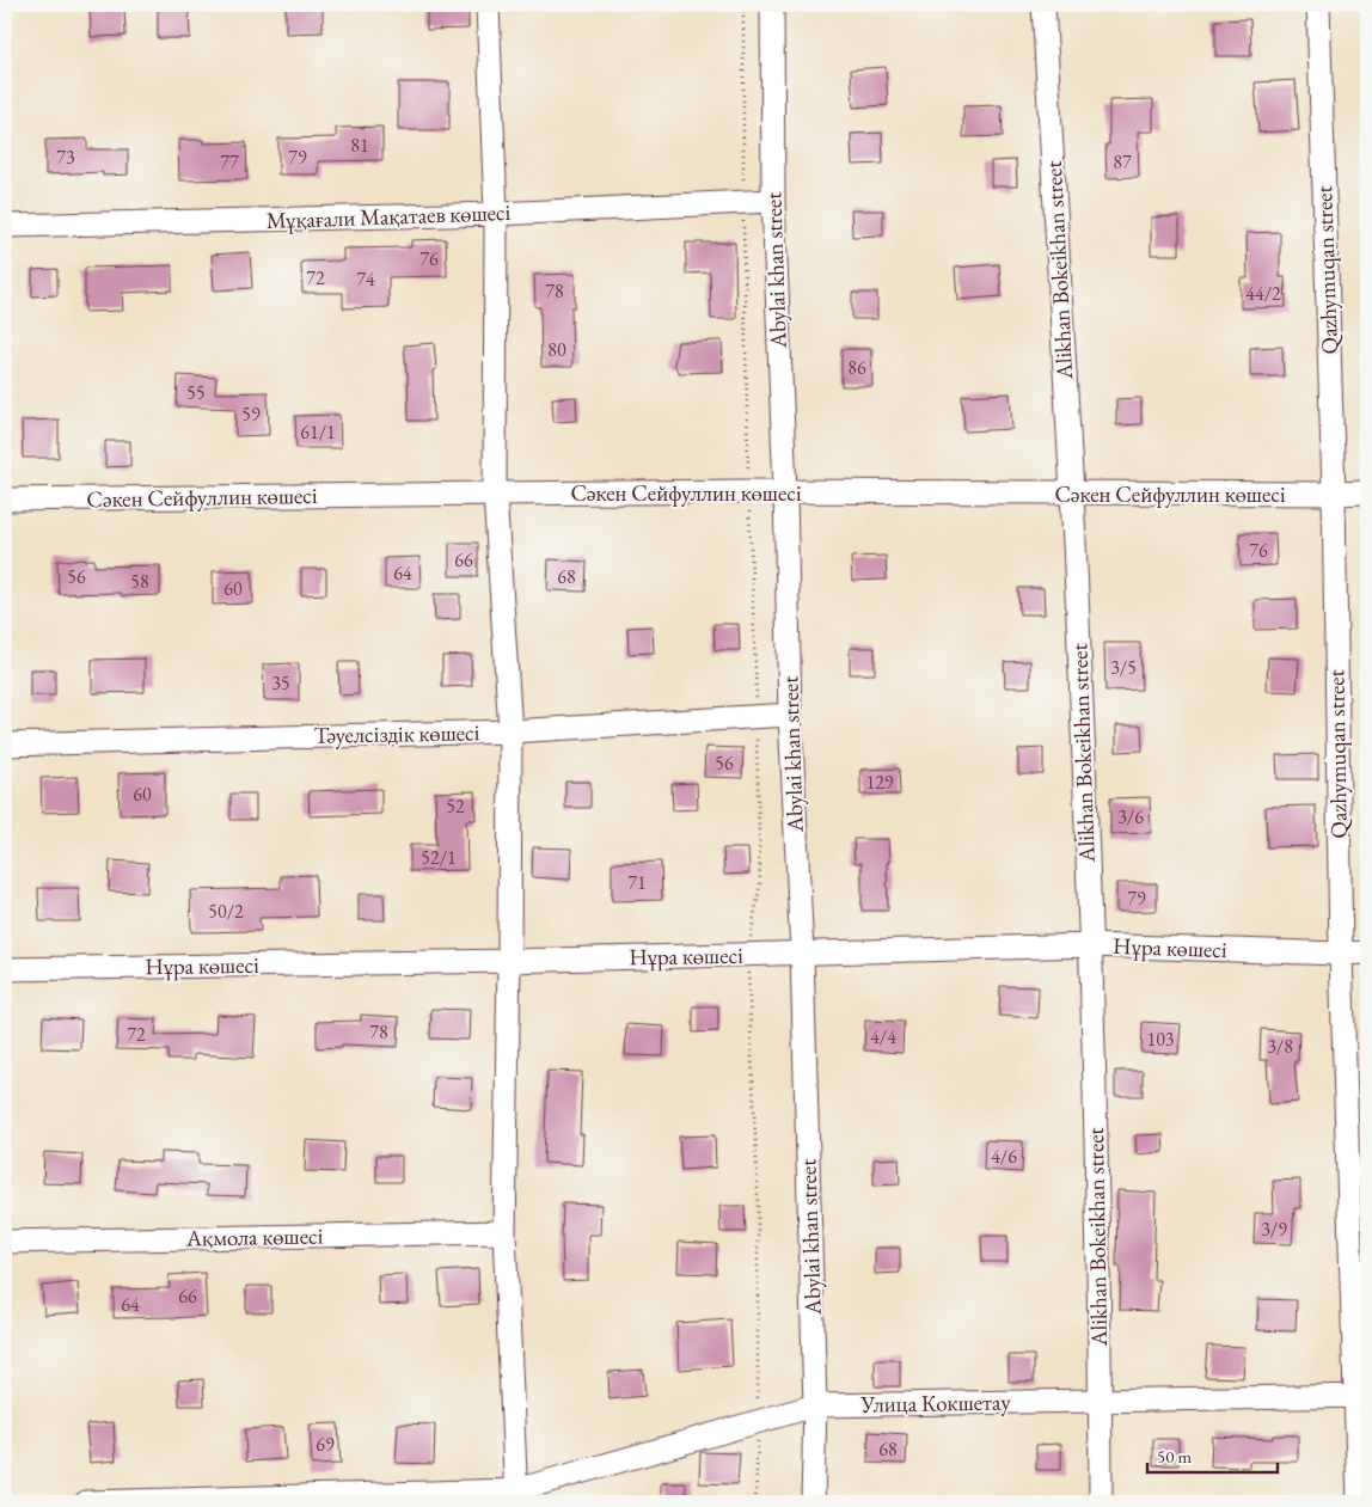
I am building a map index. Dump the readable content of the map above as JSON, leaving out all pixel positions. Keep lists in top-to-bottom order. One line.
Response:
{"streets":{"street":["Мұқағали Мақатаев көшесі","Abylai khan street","Alikhan Bokeikhan street","Qazhymuqan street","Сәкен Сейфуллин көшесі","Тәуелсіздік көшесі","Нұра көшесі","Ақмола көшесі","Улица Кокшетау"]},"crossings":[["Мұқағали Мақатаев көшесі","Abylai khan street"],["Abylai khan street","Сәкен Сейфуллин көшесі"],["Abylai khan street","Тәуелсіздік көшесі"],["Abylai khan street","Нұра көшесі"],["Abylai khan street","Улица Кокшетау"],["Alikhan Bokeikhan street","Сәкен Сейфуллин көшесі"],["Alikhan Bokeikhan street","Нұра көшесі"],["Alikhan Bokeikhan street","Улица Кокшетау"],["Qazhymuqan street","Сәкен Сейфуллин көшесі"],["Qazhymuqan street","Нұра көшесі"],["Qazhymuqan street","Улица Кокшетау"]],"house_numbers":["81","73","79","77","87","76","72","74","78","44/2","80","86","55","59","61/1","76","66","64","56","68","58","60","3/5","35","56","129","60","52","3/6","52/1","71","79","50/2","78","72","4/4","103","3/8","4/6","3/9","66","64","69","68"],"scale_bar":"50 m"}
